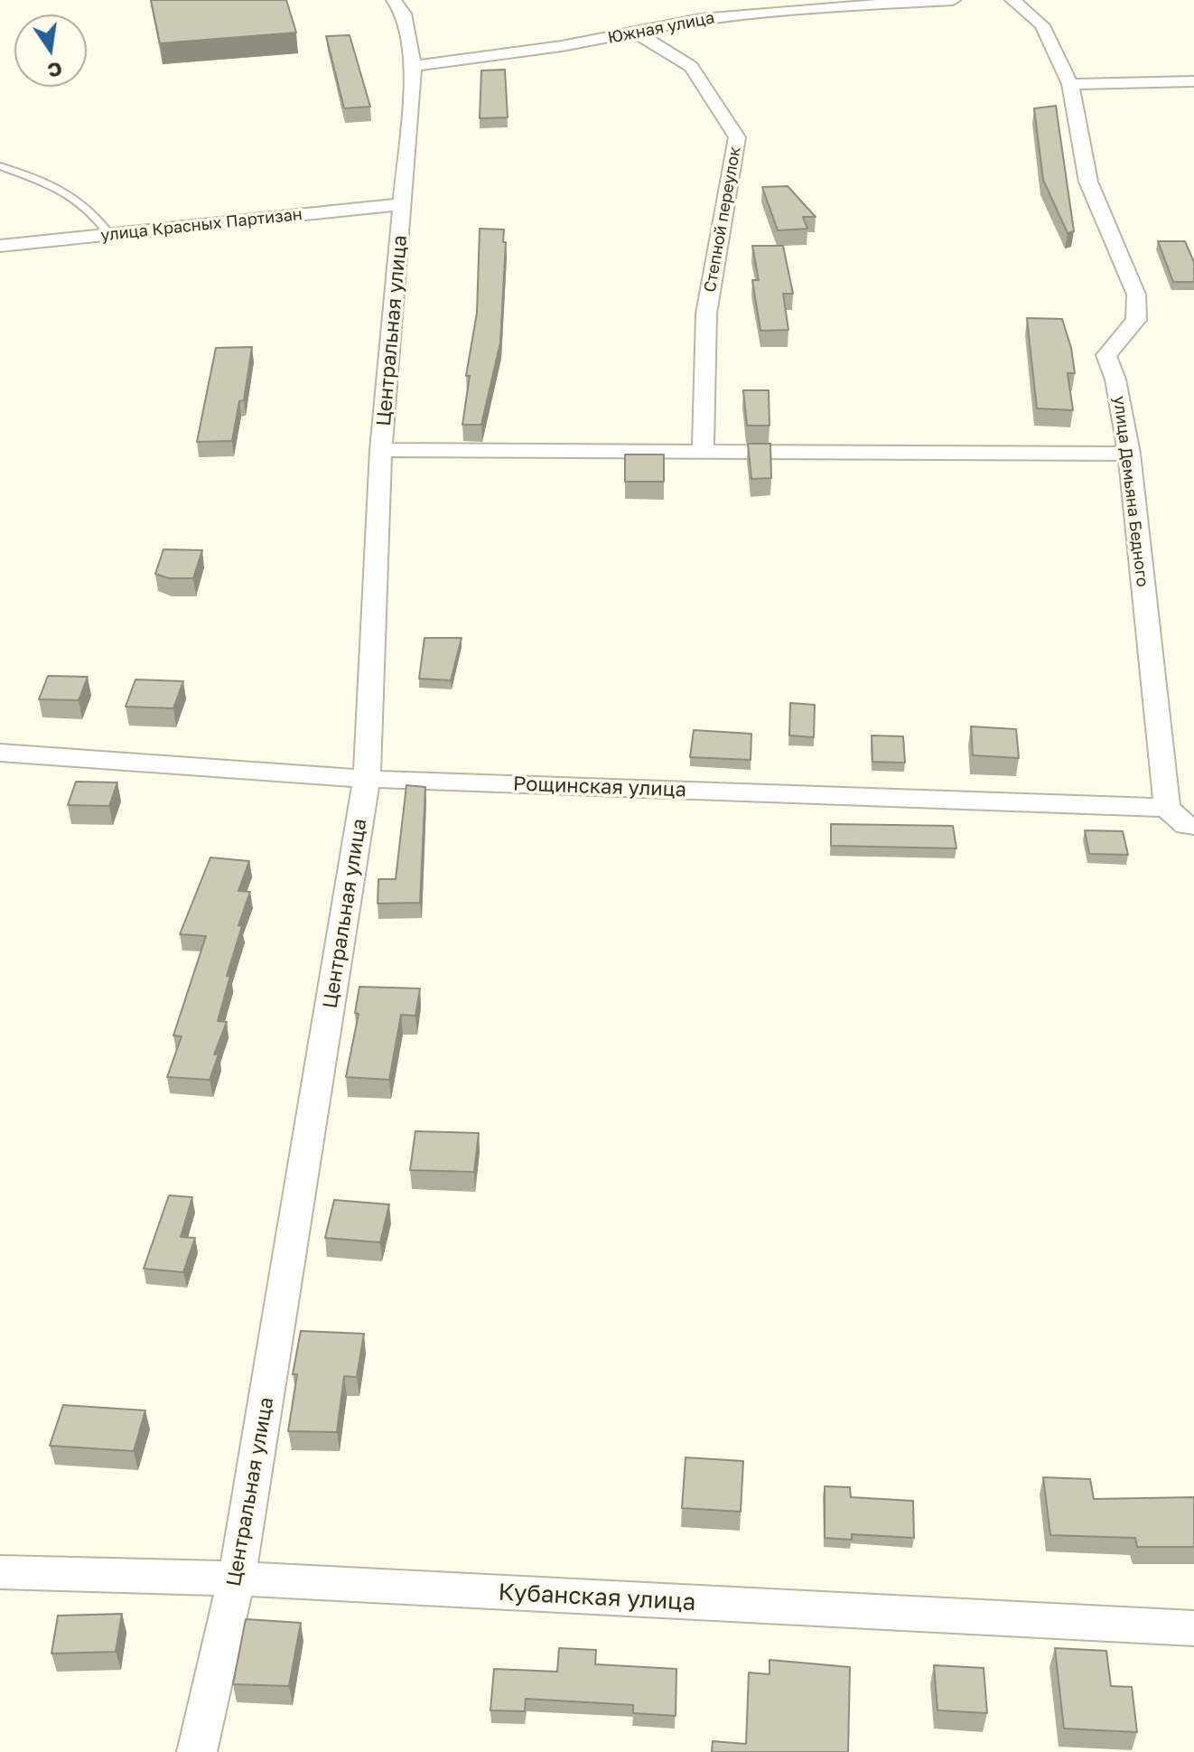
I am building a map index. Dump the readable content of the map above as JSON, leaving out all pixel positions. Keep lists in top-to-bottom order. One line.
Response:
{"streets":{"street":["Южная улица","Степной переулок","улица Красных Партизан","Центральная улица","улица Демьяна Бедного","Рощинская улица","Кубанская улица"]},"crossings":[["Южная улица","Степной переулок"],["Южная улица","Центральная улица"],["улица Красных Партизан","Центральная улица"],["Центральная улица","Рощинская улица"],["Центральная улица","Кубанская улица"],["улица Демьяна Бедного","Рощинская улица"]],"north":"bottom"}
